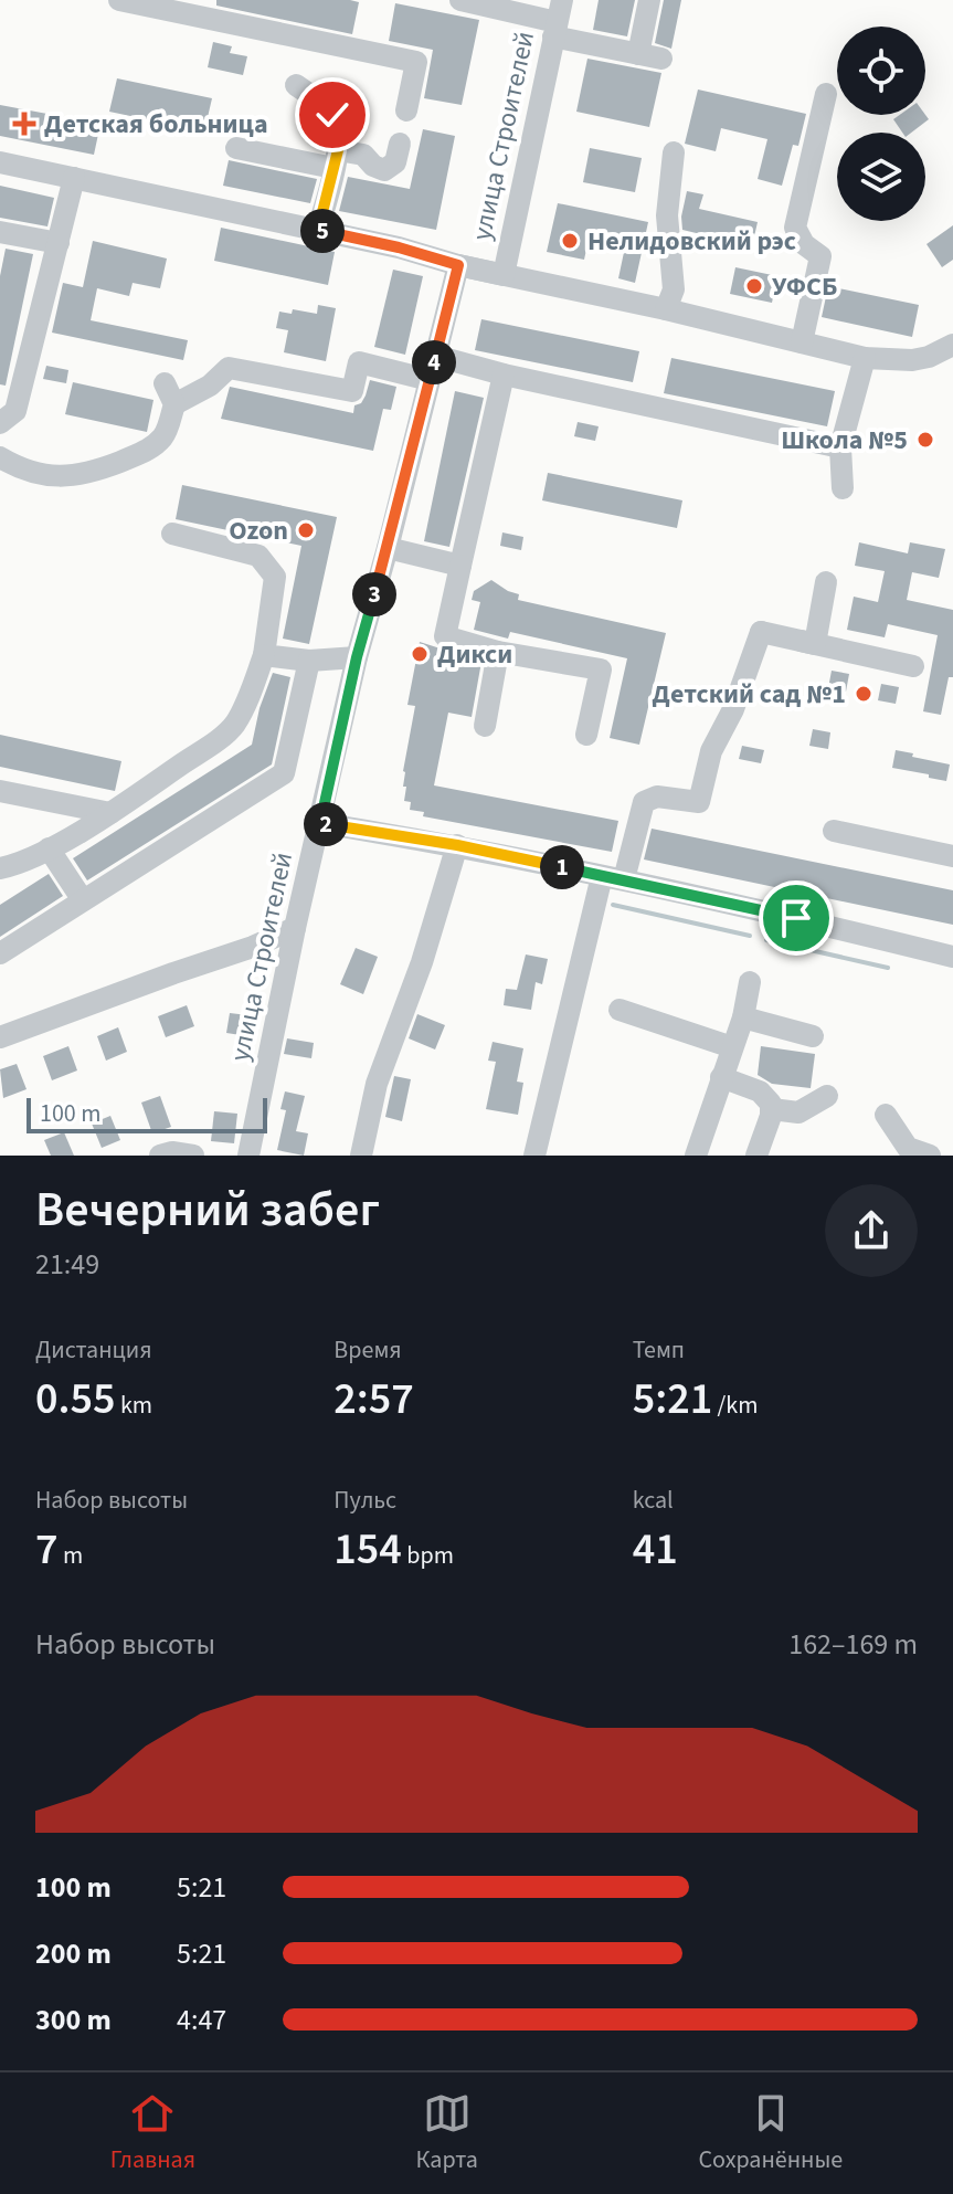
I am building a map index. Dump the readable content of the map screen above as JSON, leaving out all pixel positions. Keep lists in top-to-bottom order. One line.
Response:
{"streets":{"street":["улица Строителей"]},"places":{"health":["Детская больница"],"other":["Нелидовский рэс","УФСБ","Школа №5","Ozon","Дикси","Детский сад №1"]},"scale_bar":"100 m","page":{"pins":["5","4","3","2","1"],"scale":"100 m","heading":["Вечерний забег","21:49"],"stats":[["Дистанция","0.55 km"],["Время","2:57"],["Темп","5:21 /km"],["Набор высоты","7 m"],["Пульс","154 bpm"],["kcal","41"]],"chart":["Набор высоты","162–169 m"],"list":[{"name":"100 m","note":"5:21"},{"name":"200 m","note":"5:21"},{"name":"300 m","note":"4:47"}],"tabs":["Главная","Карта","Сохранённые"]}}
